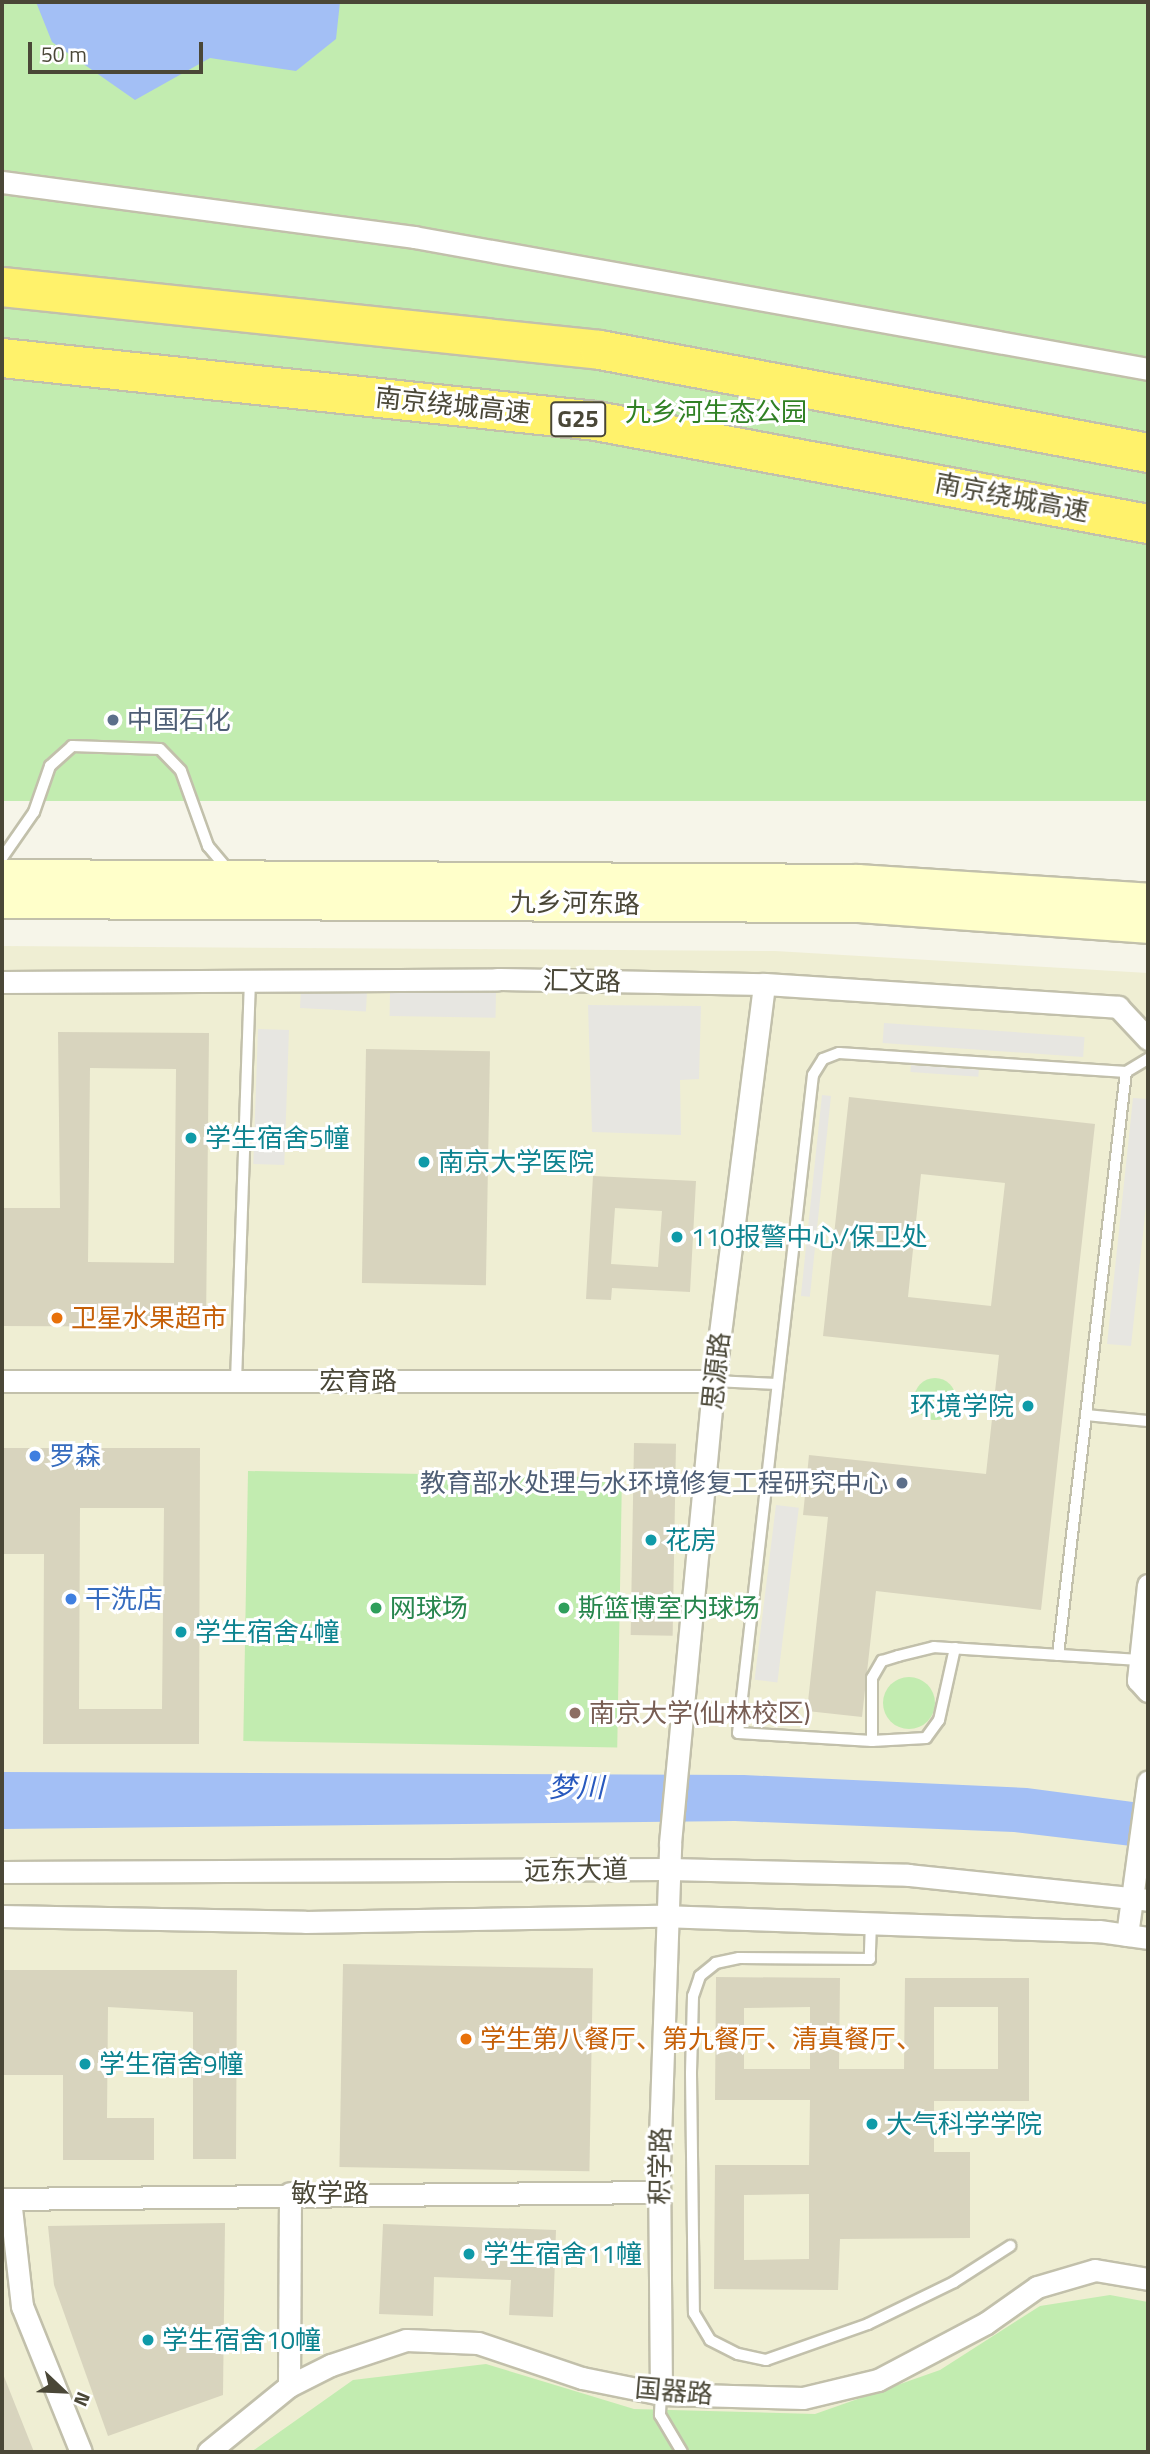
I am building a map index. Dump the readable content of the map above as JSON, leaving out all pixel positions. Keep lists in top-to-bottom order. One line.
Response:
{"streets":{"highway":["南京绕城高速","G25"],"main road":["九乡河东路"],"street":["汇文路","思源路","宏育路","远东大道","积学路","敏学路","国器路"]},"crossings":[["汇文路","思源路"],["思源路","宏育路"],["思源路","积学路"],["远东大道","积学路"],["积学路","敏学路"],["积学路","国器路"]],"water":["梦川"],"parks":["九乡河生态公园"],"places":["中国石化","学生宿舍5幢","南京大学医院","110报警中心/保卫处","卫星水果超市","环境学院","罗森","教育部水处理与水环境修复工程研究中心","花房","干洗店","网球场","斯篮博室内球场","学生宿舍4幢","南京大学(仙林校区)","学生第八餐厅、第九餐厅、清真餐厅、","学生宿舍9幢","大气科学学院","学生宿舍11幢","学生宿舍10幢"],"scale_bar":"50 m","north":"bottom right"}
